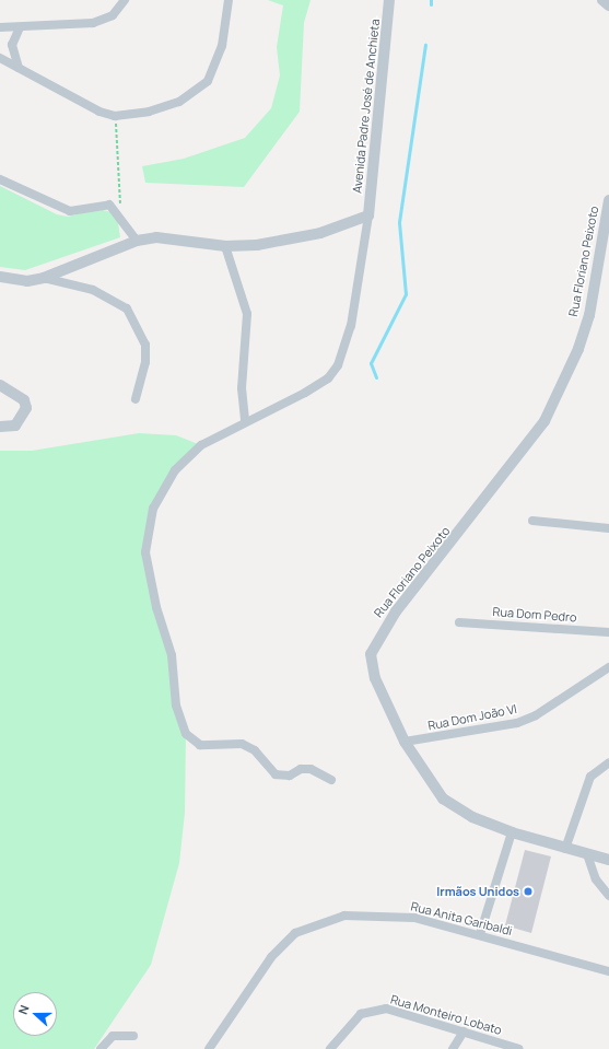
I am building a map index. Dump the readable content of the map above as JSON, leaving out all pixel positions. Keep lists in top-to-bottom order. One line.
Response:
{"streets":{"street":["Avenida Padre José de Anchieta","Rua Floriano Peixoto","Rua Dom Pedro","Rua Dom João Vl","Rua Anita Garibaldi","Rua Monteiro Lobato"]},"crossings":[["Rua Floriano Peixoto","Rua Dom João Vl"]],"places":["Irmãos Unidos"],"north":"left"}
